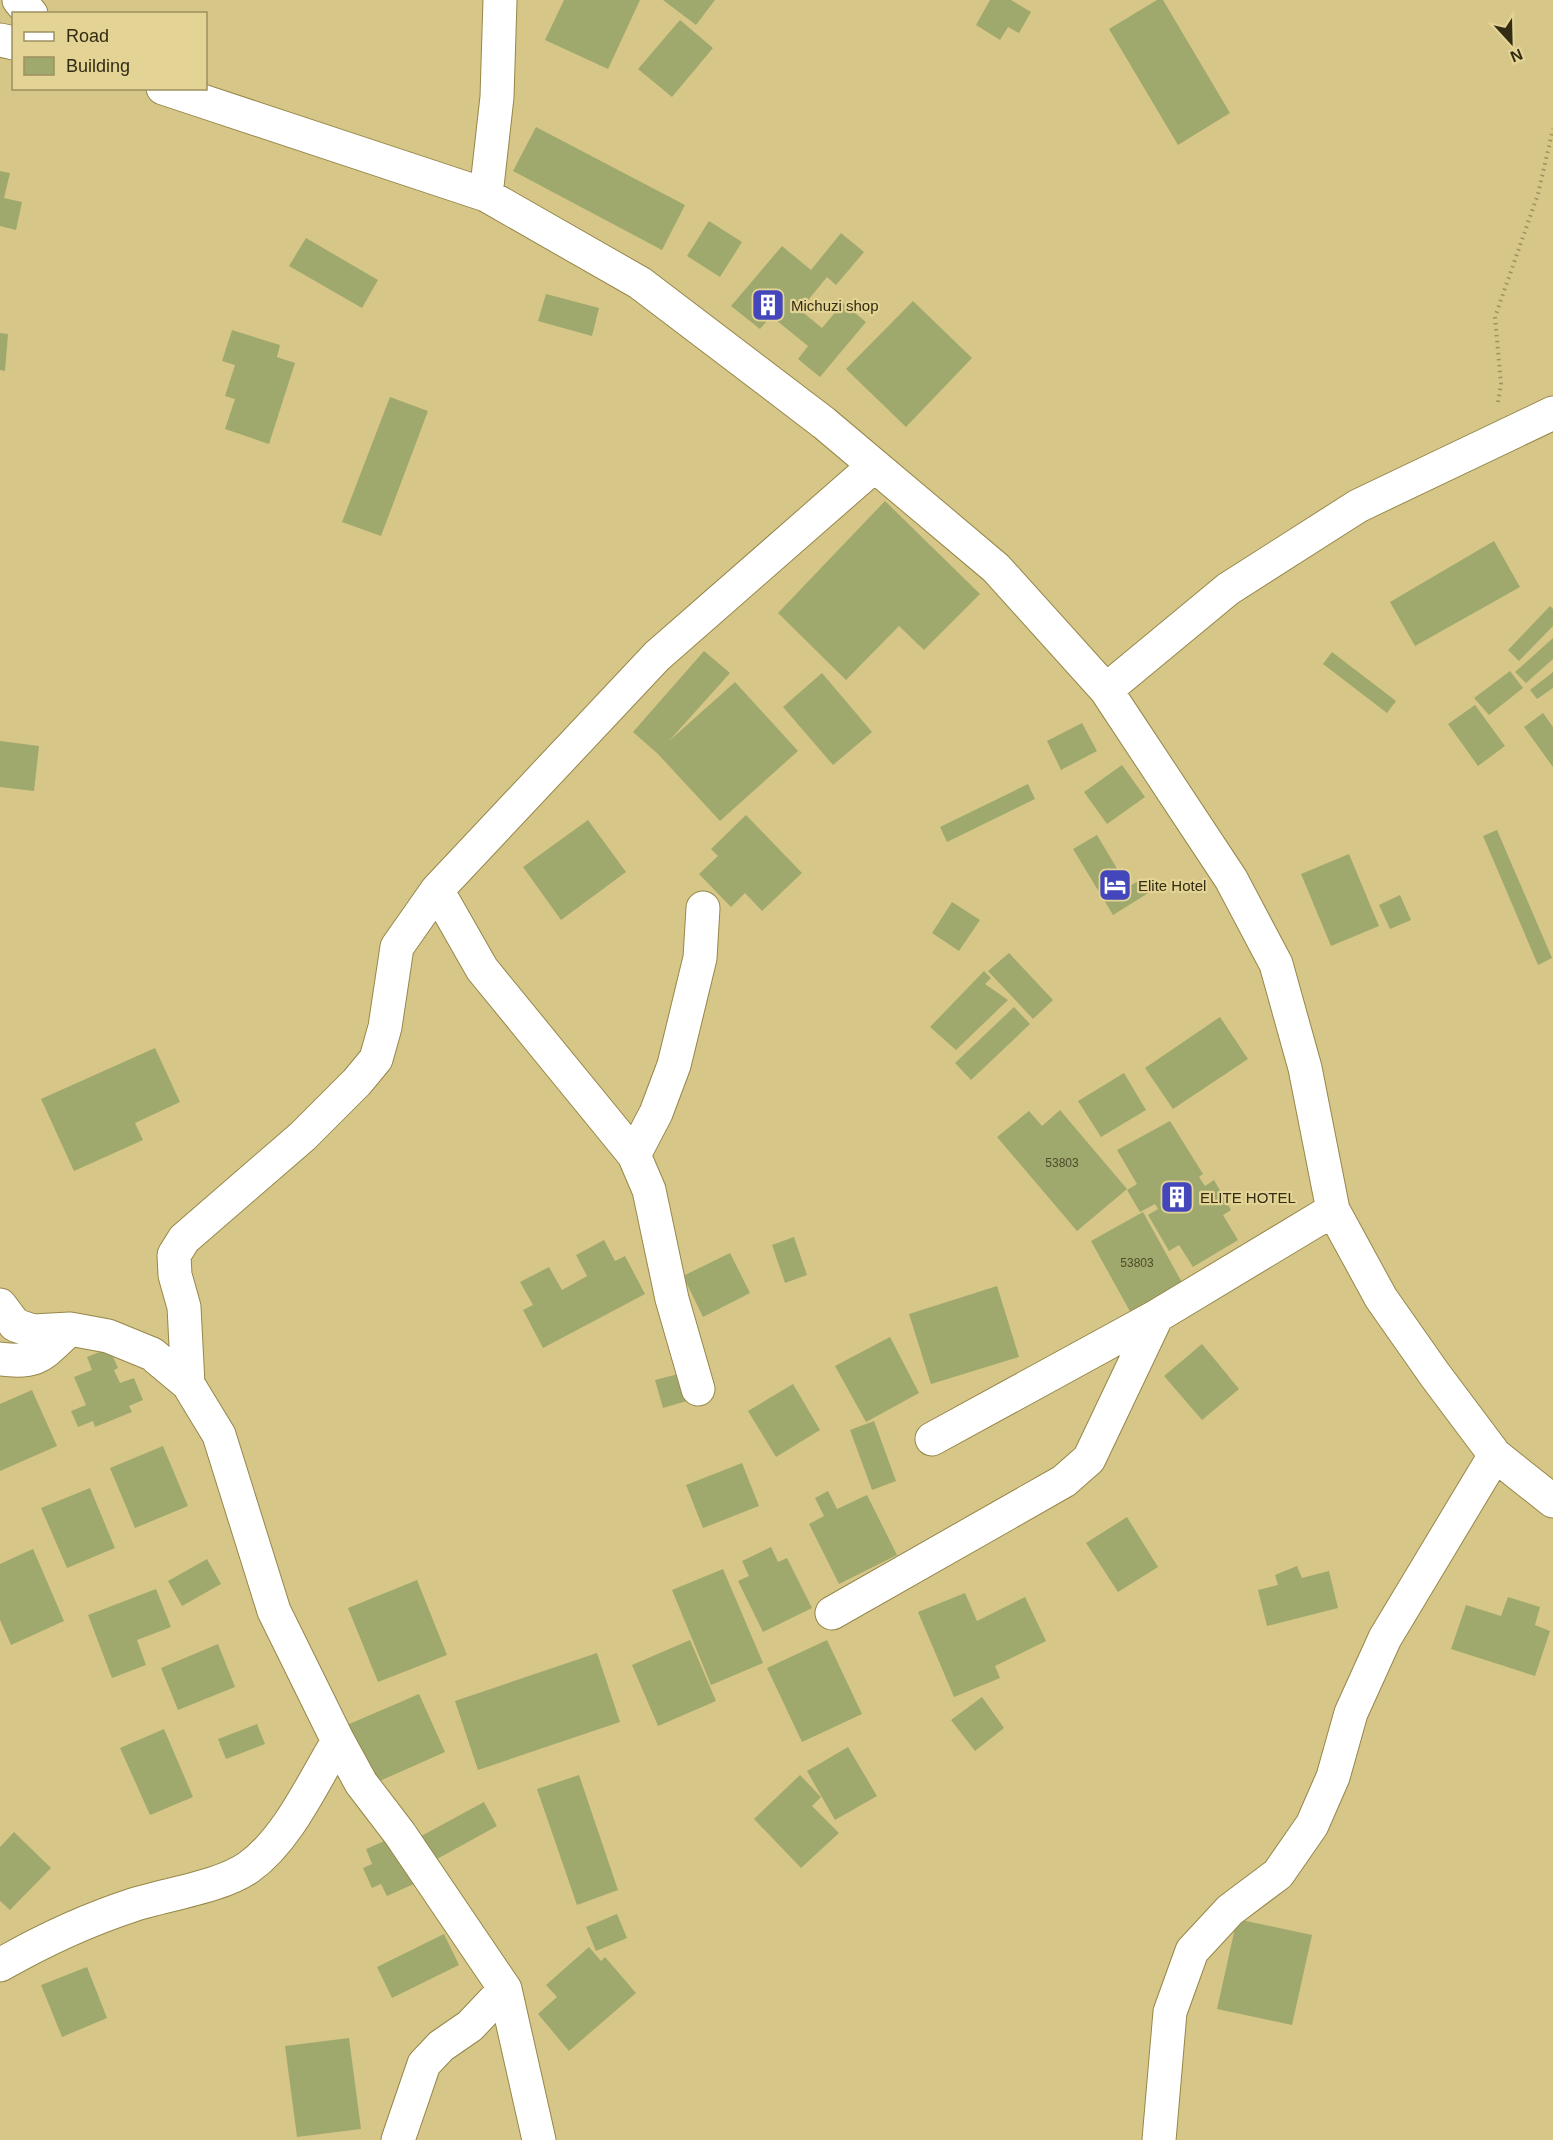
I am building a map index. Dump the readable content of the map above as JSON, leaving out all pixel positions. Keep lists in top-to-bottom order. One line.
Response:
{"places":{"building":["Michuzi shop","ELITE HOTEL"],"hotel":["Elite Hotel"]},"house_numbers":["53803","53803"],"legend":["Road","Building"],"north":"bottom"}
